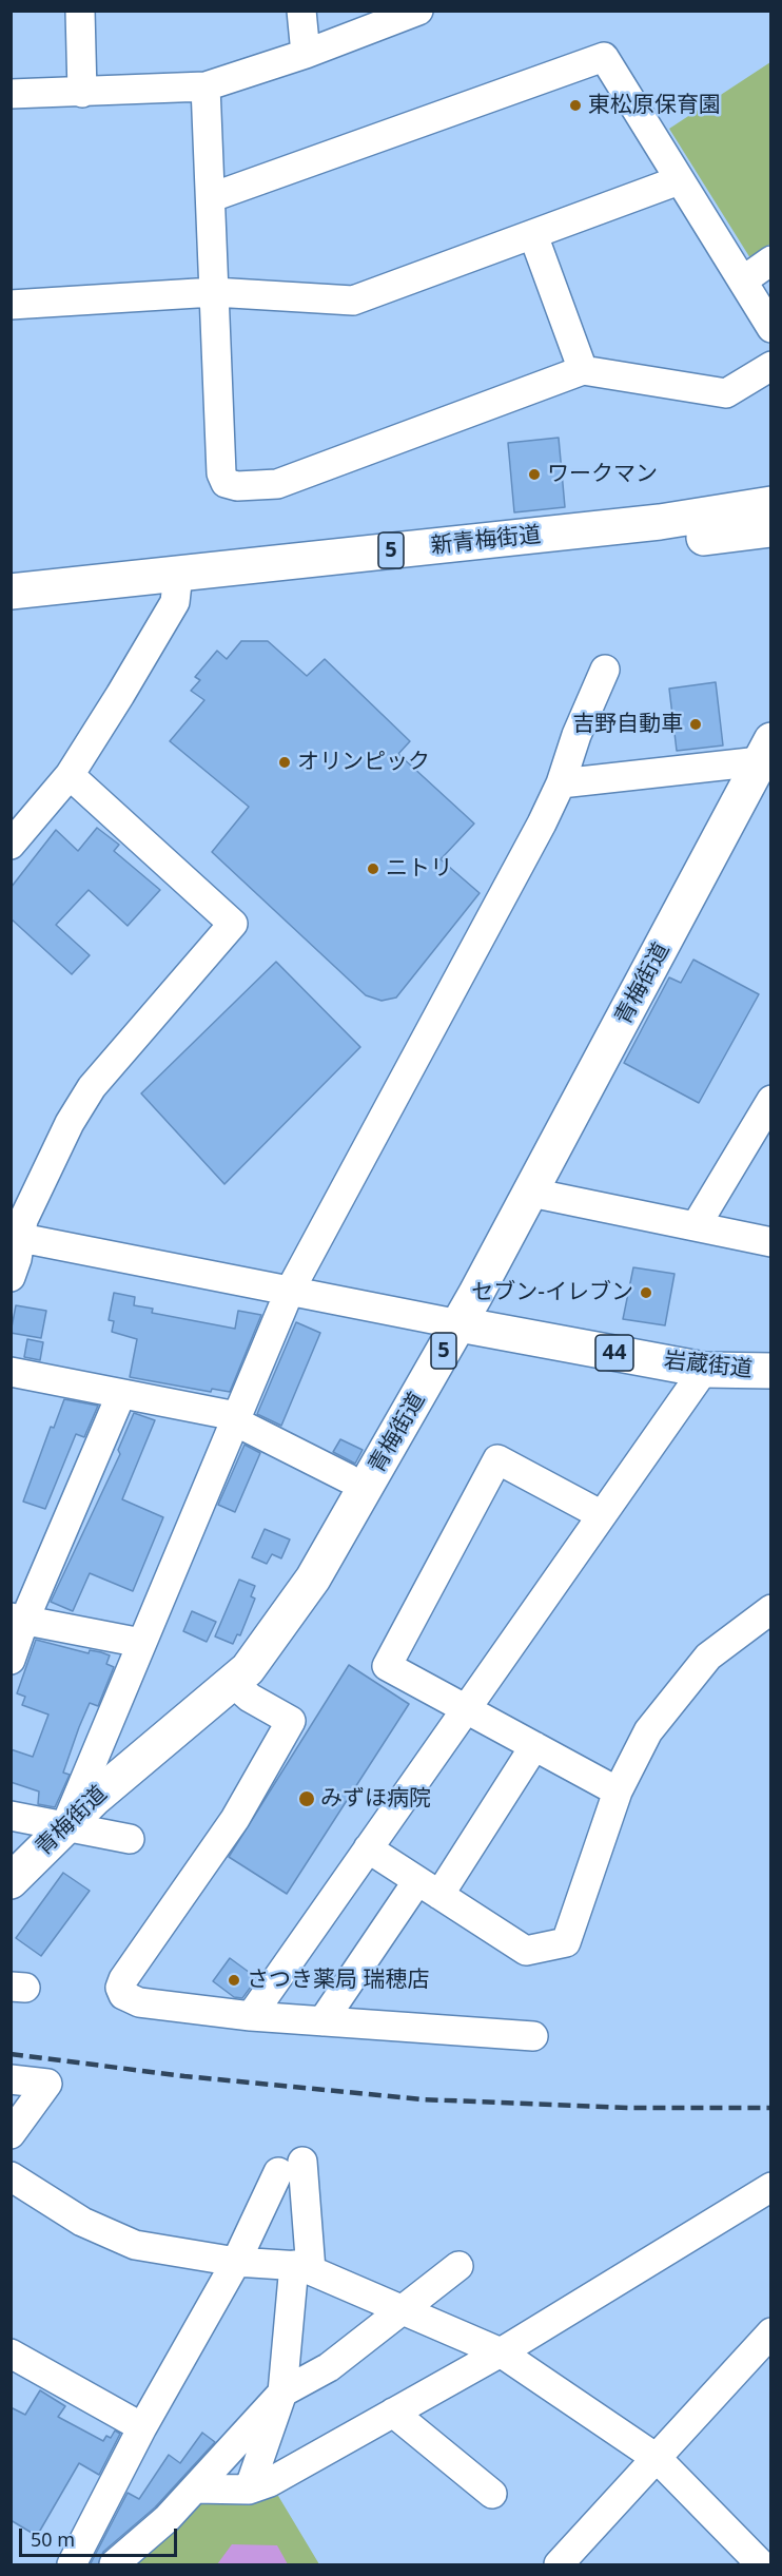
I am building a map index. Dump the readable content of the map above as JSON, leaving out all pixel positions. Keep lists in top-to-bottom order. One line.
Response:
{"streets":{"main road":["新青梅街道","5","青梅街道","44","岩蔵街道"]},"crossings":[["青梅街道","岩蔵街道"]],"places":["東松原保育園","ワークマン","吉野自動車","オリンピック","ニトリ","セブン-イレブン","みずほ病院","さつき薬局 瑞穂店"],"scale_bar":"50 m"}
